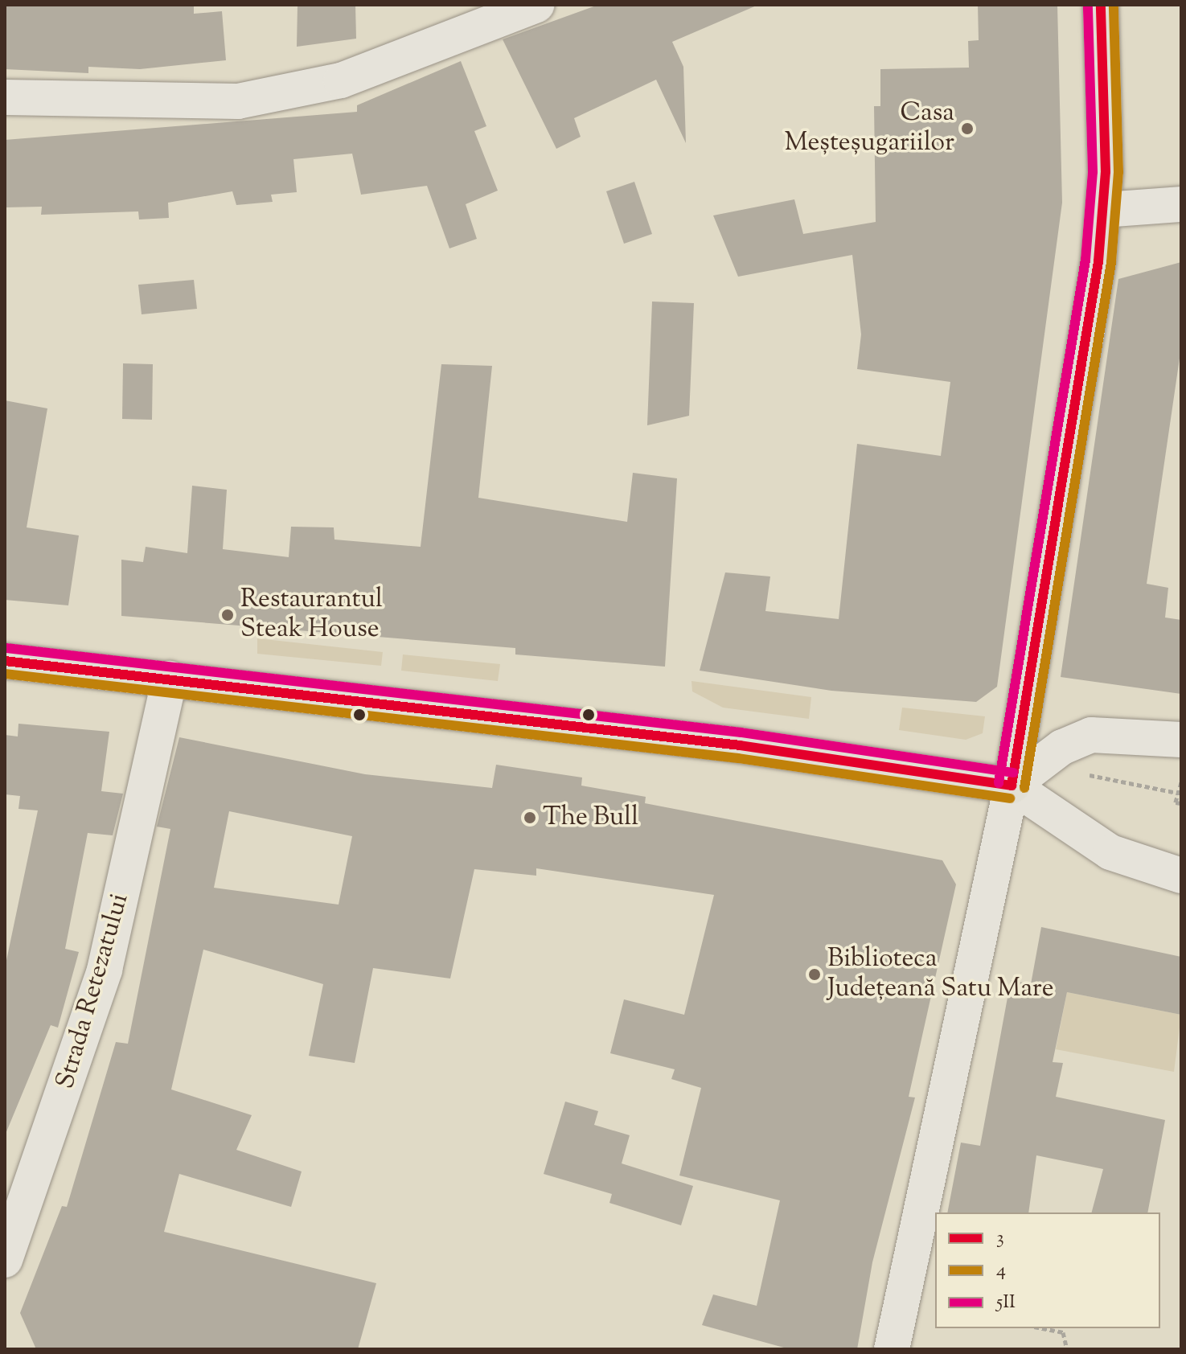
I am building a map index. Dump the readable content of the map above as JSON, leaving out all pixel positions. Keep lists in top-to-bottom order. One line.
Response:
{"streets":{"street":["Strada Retezatului"]},"places":["Casa Meșteșugariilor","Restaurantul Steak House","The Bull","Biblioteca Judeţeană Satu Mare"],"lines":["transit line 3","transit line 4","transit line 5II"],"legend":["3","4","5II"]}
